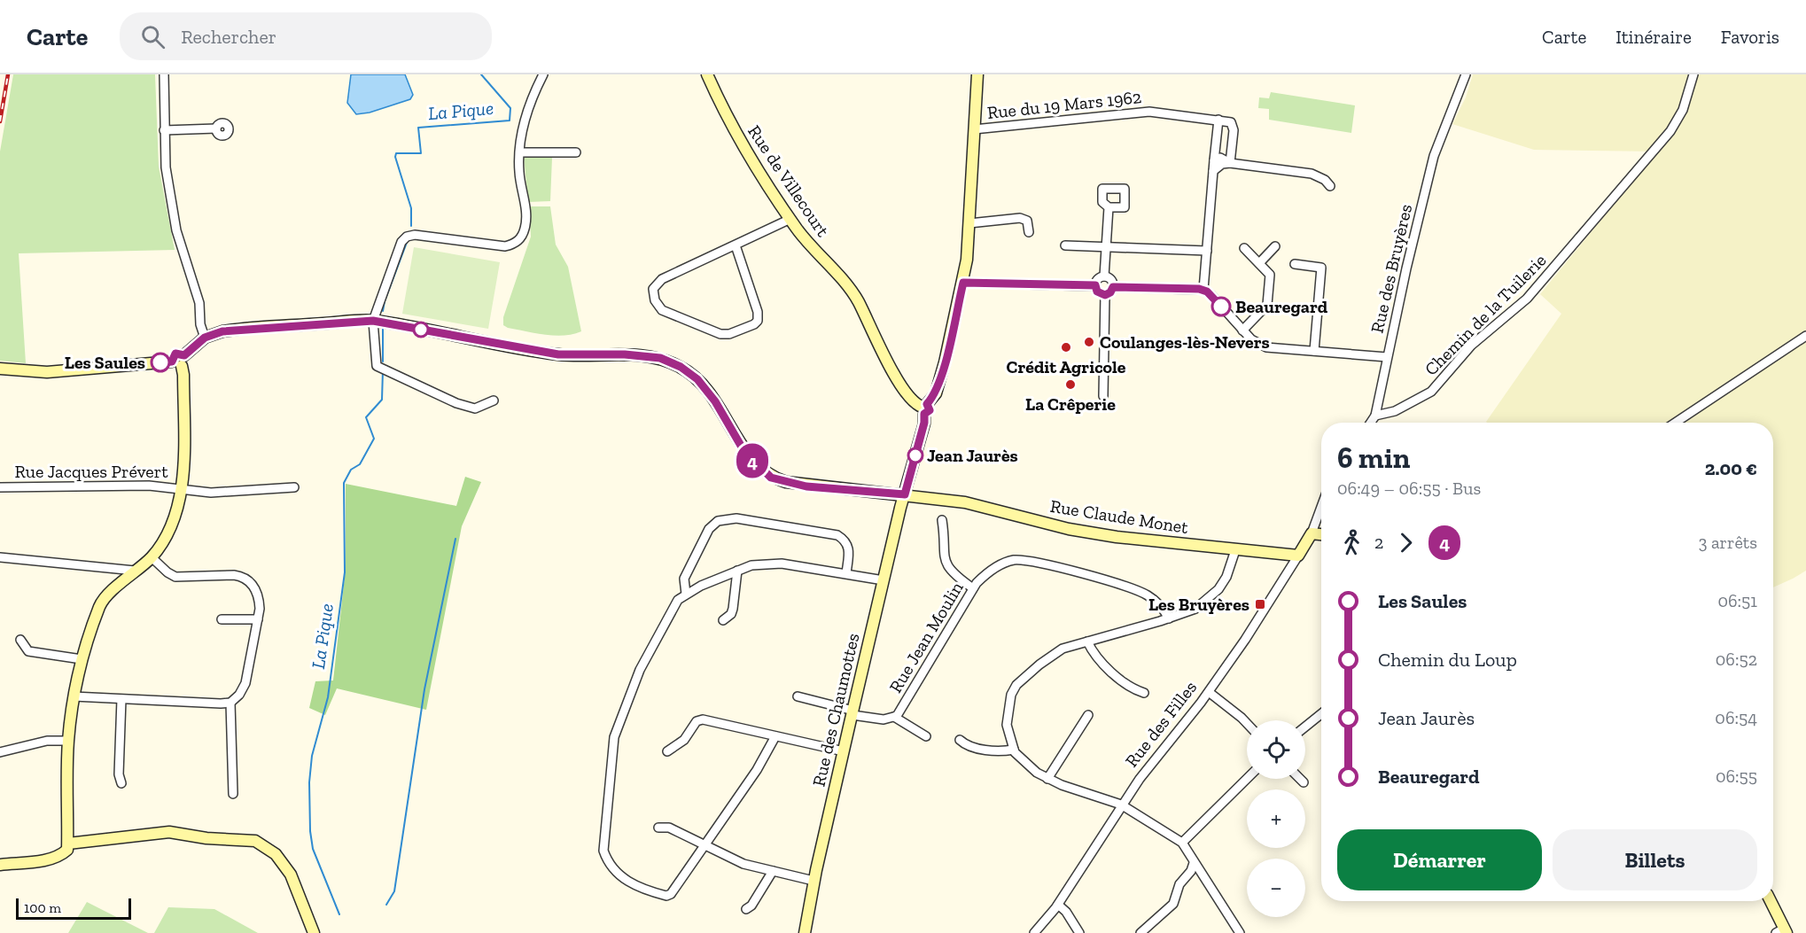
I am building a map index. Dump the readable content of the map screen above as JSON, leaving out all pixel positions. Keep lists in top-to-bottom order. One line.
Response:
{"streets":{"street":["Rue du 19 Mars 1962","Rue de Villecourt","Rue des Bruyères","Chemin de la Tuilerie","Rue Jacques Prévert","Rue Claude Monet","Rue Jean Moulin","Rue des Chaumottes","Rue des Filles"]},"crossings":[["Rue du 19 Mars 1962","Rue des Chaumottes"],["Rue de Villecourt","Rue des Chaumottes"],["Rue des Bruyères","Chemin de la Tuilerie"],["Rue Claude Monet","Rue des Chaumottes"],["Rue Claude Monet","Rue des Filles"],["Rue Jean Moulin","Rue des Chaumottes"]],"water":["La Pique"],"places":{"other":["Beauregard","Coulanges-lès-Nevers","Crédit Agricole","Les Saules","La Crêperie","Jean Jaurès"],"transit":["Les Bruyères"]},"lines":["bus line 4"],"scale_bar":"100 m","page":{"header":"Carte","search":"Rechercher","nav":["Carte","Itinéraire","Favoris"],"on_map":"4","heading":["6 min","06:49 – 06:55 · Bus","2.00 €"],"legs":["2","4","3 arrêts"],"list":[{"name":"Les Saules","value":"06:51"},{"name":"Chemin du Loup","value":"06:52"},{"name":"Jean Jaurès","value":"06:54"},{"name":"Beauregard","value":"06:55"}],"map_buttons":["+","−"],"buttons":["Démarrer","Billets"],"scale":"100 m"}}
